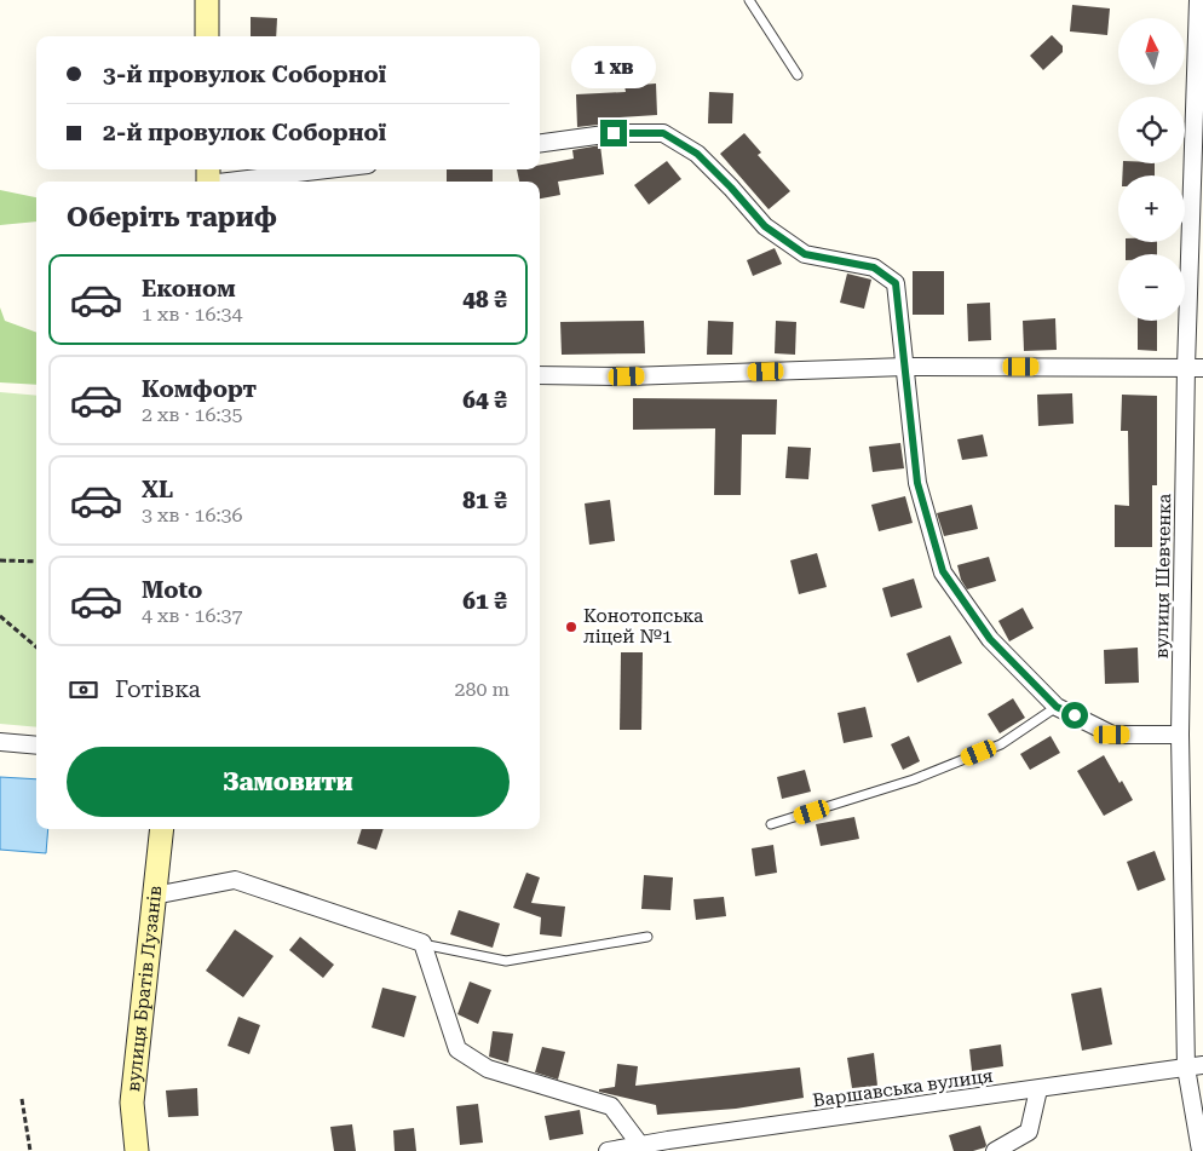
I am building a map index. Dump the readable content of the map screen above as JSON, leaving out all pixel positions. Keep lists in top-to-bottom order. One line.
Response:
{"streets":{"main road":["вулиця Братів Лузанів"],"street":["вулиця Шевченка","Варшавська вулиця"]},"crossings":[["вулиця Шевченка","Варшавська вулиця"]],"places":["Конотопська ліцей №1"],"north":"top","page":{"map_buttons":["+","−"],"banner":["3-й провулок Соборної","2-й провулок Соборної"],"bubble":"1 хв","heading":"Оберіть тариф","list":[{"name":"Економ","note":"1 хв · 16:34","value":"48 ₴"},{"name":"Комфорт","note":"2 хв · 16:35","value":"64 ₴"},{"name":"XL","note":"3 хв · 16:36","value":"81 ₴"},{"name":"Moto","note":"4 хв · 16:37","value":"61 ₴"}],"pay":["Готівка","280 m"],"buttons":"Замовити"}}
